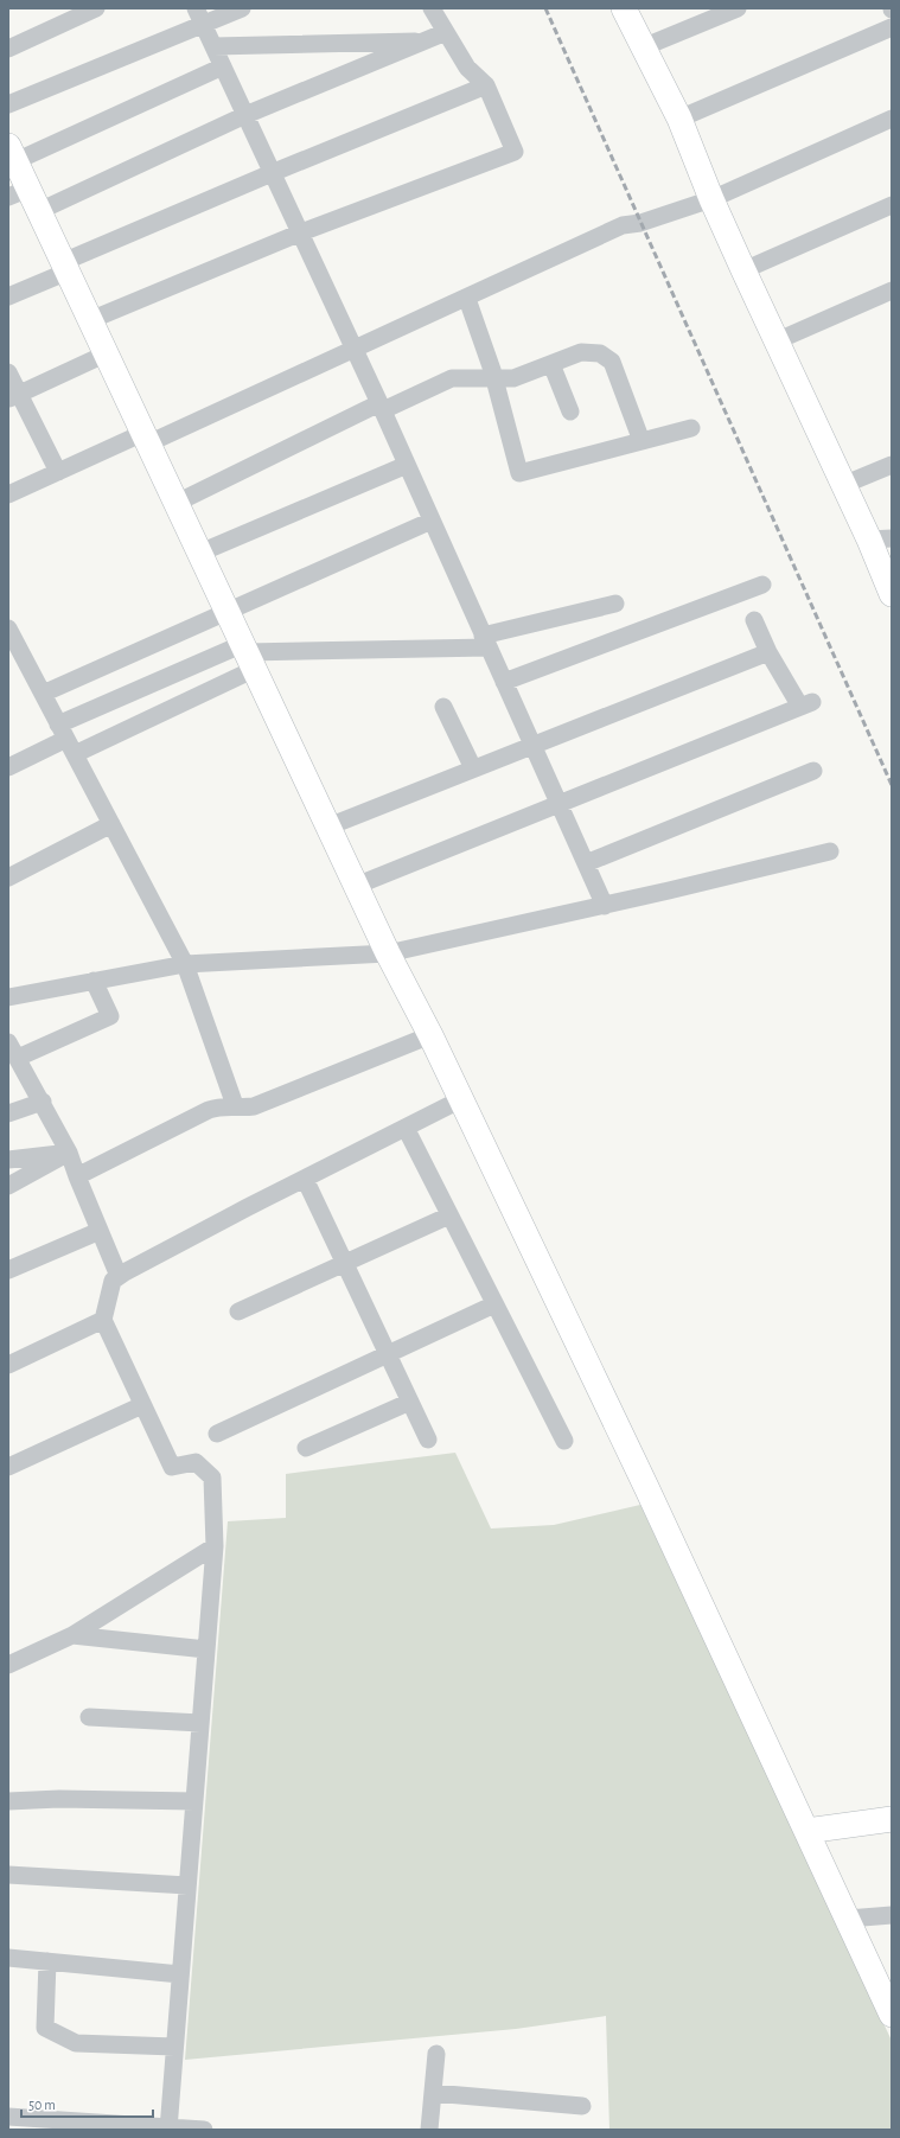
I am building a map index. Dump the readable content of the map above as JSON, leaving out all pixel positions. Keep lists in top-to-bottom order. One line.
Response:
{"scale_bar":"50 m"}
